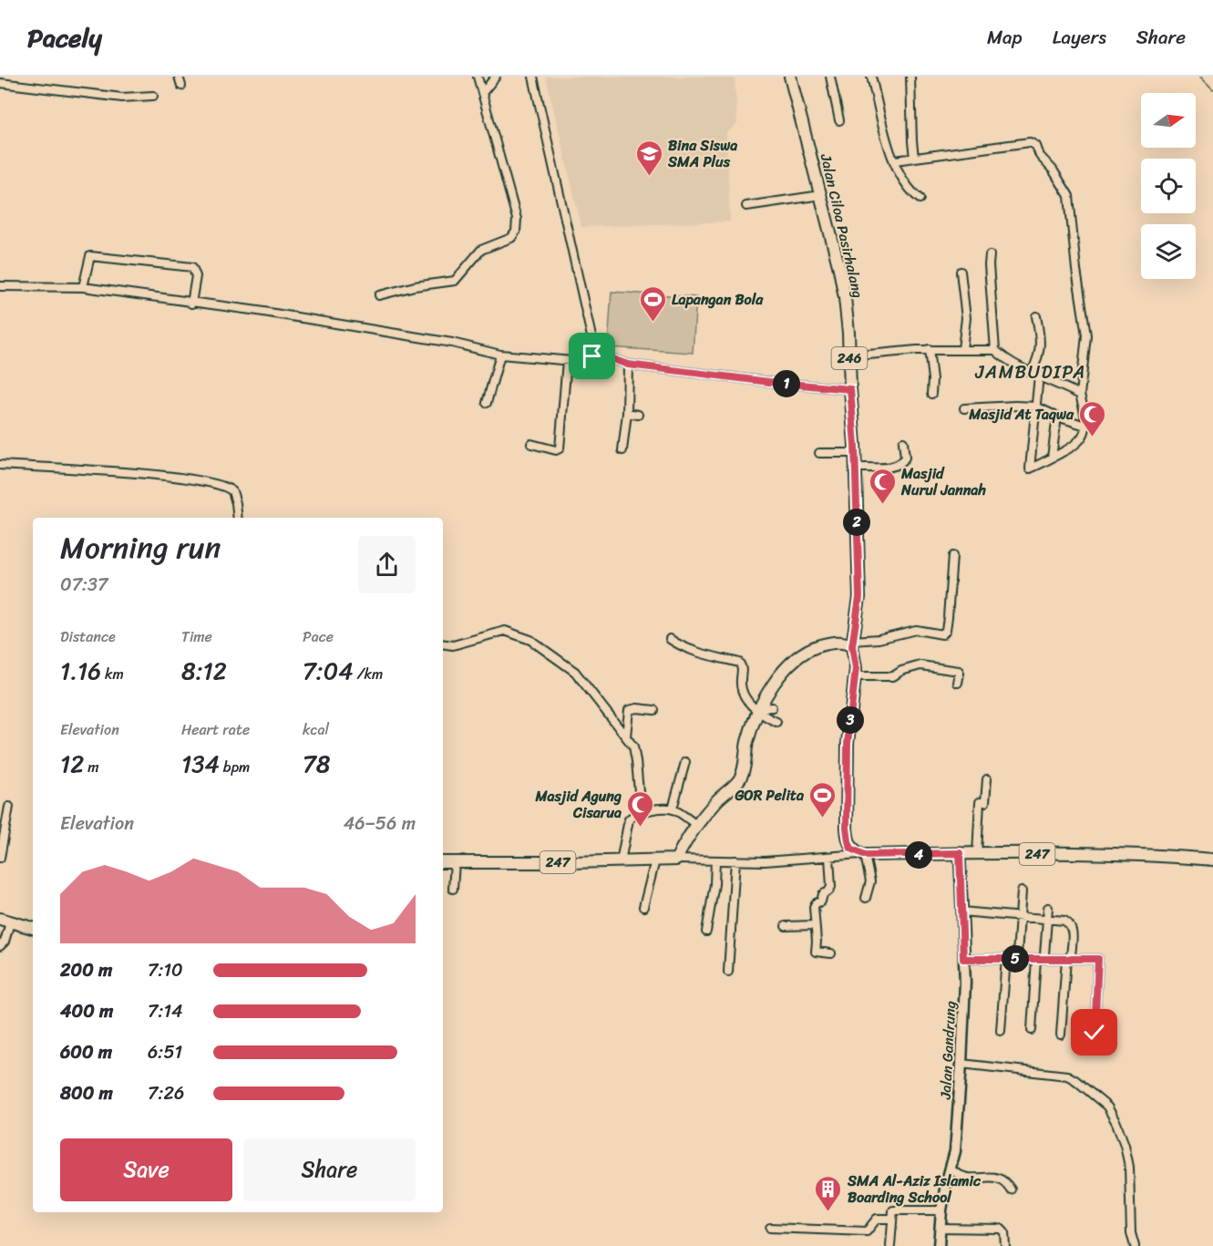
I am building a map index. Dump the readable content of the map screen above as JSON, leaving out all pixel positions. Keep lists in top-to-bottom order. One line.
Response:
{"streets":{"main road":["Jalan Ciloa Pasirhalang","246","247"],"street":["Jalan Gandrung"]},"crossings":[["Jalan Ciloa Pasirhalang","247"],["247","Jalan Gandrung"]],"districts":["JAMBUDIPA"],"places":{"school or university":["Bina Siswa SMA Plus"],"sports":["Lapangan Bola","GOR Pelita"],"mosque":["Masjid At Taqwa","Masjid Nurul Jannah","Masjid Agung Cisarua"],"building":["SMA Al-Aziz Islamic Boarding School"]},"north":"right","page":{"header":"Pacely","nav":["Map","Layers","Share"],"pins":["1","2","3","4","5"],"heading":["Morning run","07:37"],"stats":[["Distance","1.16 km"],["Time","8:12"],["Pace","7:04 /km"],["Elevation","12 m"],["Heart rate","134 bpm"],["kcal","78"]],"chart":["Elevation","46–56 m"],"list":[{"name":"200 m","note":"7:10"},{"name":"400 m","note":"7:14"},{"name":"600 m","note":"6:51"},{"name":"800 m","note":"7:26"}],"buttons":["Save","Share"]}}
